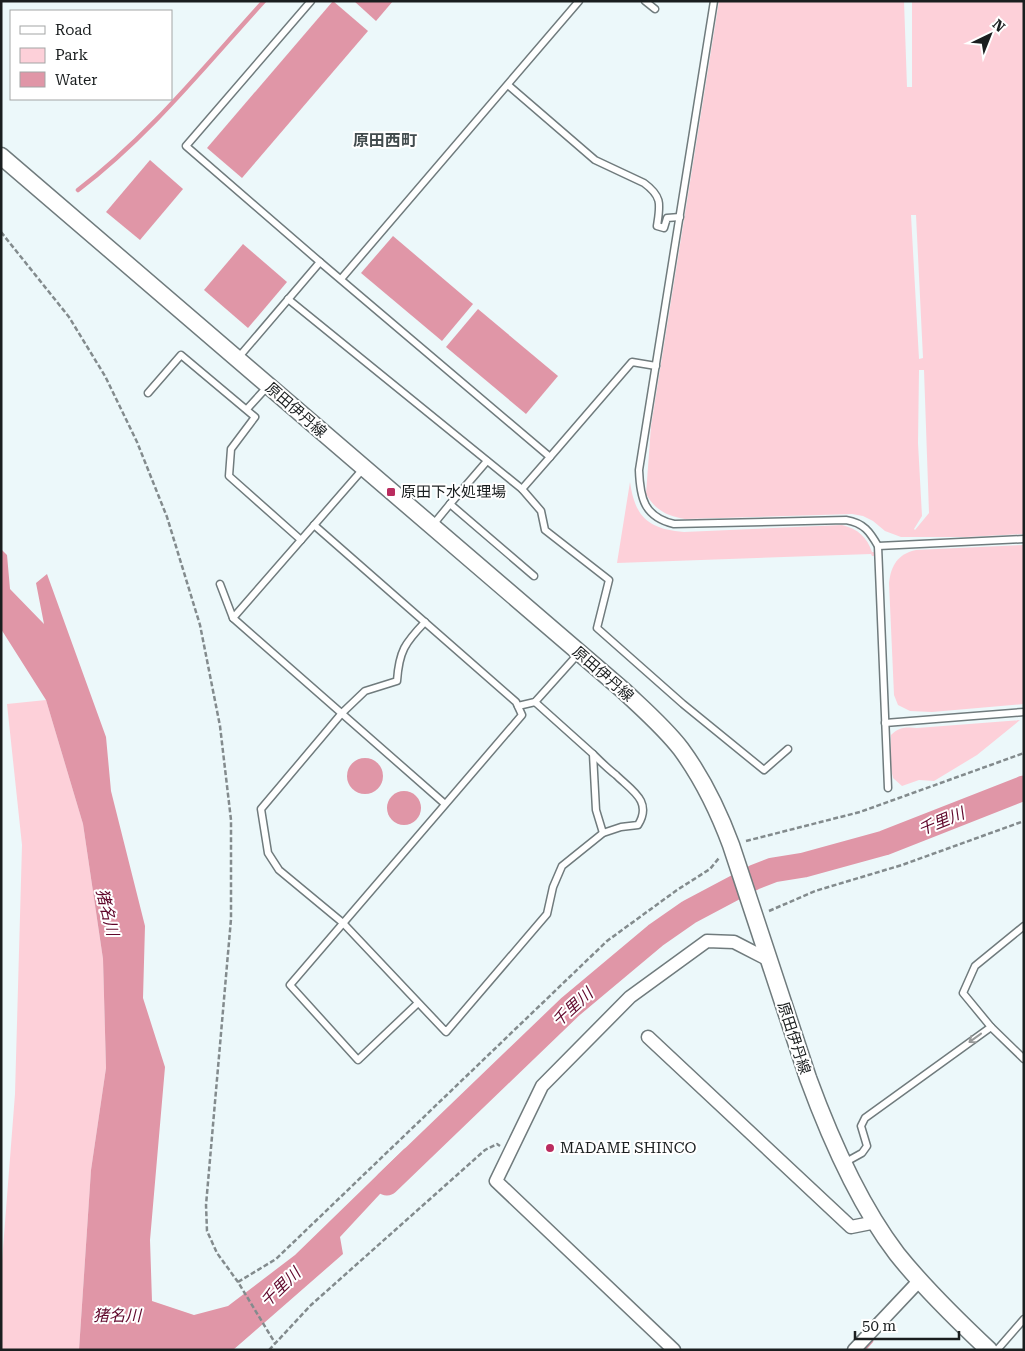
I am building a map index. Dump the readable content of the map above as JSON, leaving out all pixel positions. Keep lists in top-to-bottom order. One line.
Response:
{"streets":{"street":["原田伊丹線"]},"districts":["原田西町"],"water":["千里川","猪名川"],"places":{"transit":["原田下水処理場"],"other":["MADAME SHINCO"]},"legend":["Road","Park","Water"],"scale_bar":"50 m","north":"top right"}
